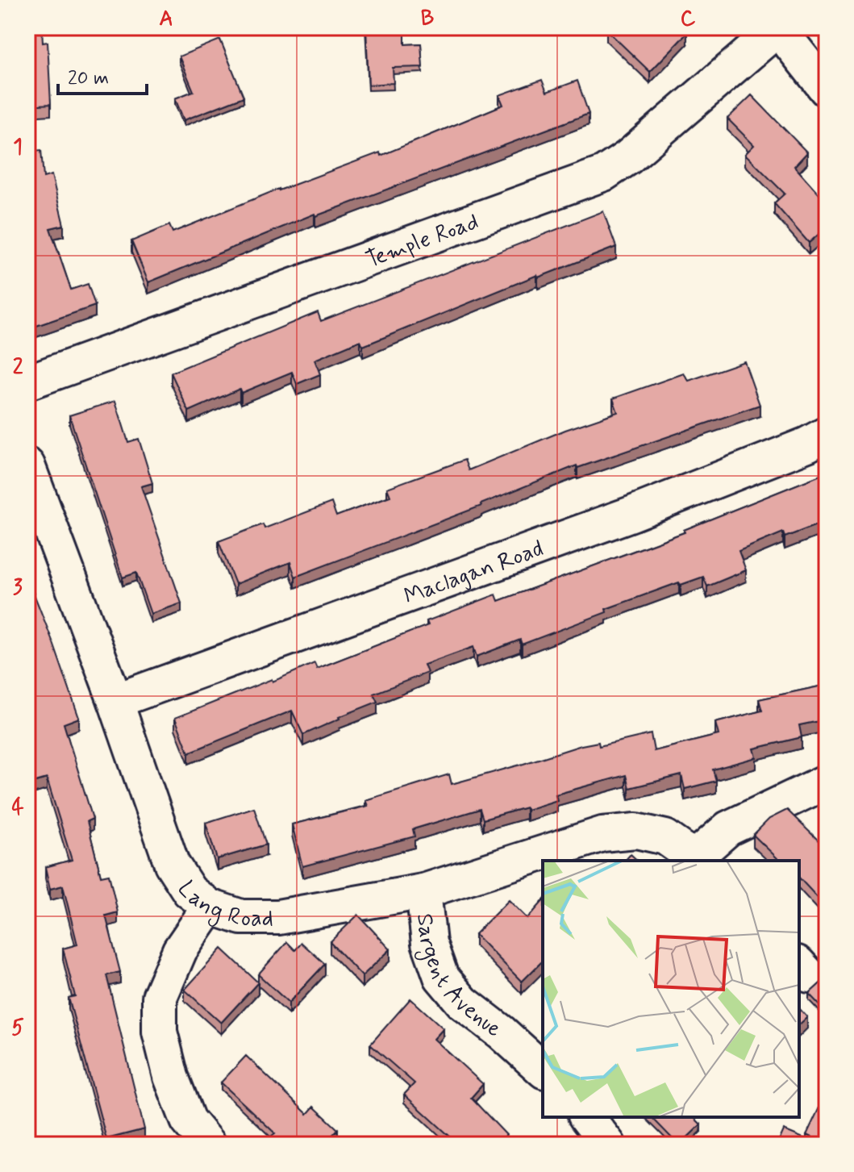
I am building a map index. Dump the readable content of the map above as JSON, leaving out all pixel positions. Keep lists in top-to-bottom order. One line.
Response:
{"streets":{"street":["Temple Road","Maclagan Road","Lang Road","Sargent Avenue"]},"crossings":[["Maclagan Road","Lang Road"],["Lang Road","Sargent Avenue"]],"scale_bar":"20 m","grid":{"columns":["A","B","C"],"rows":["1","2","3","4","5"]}}
